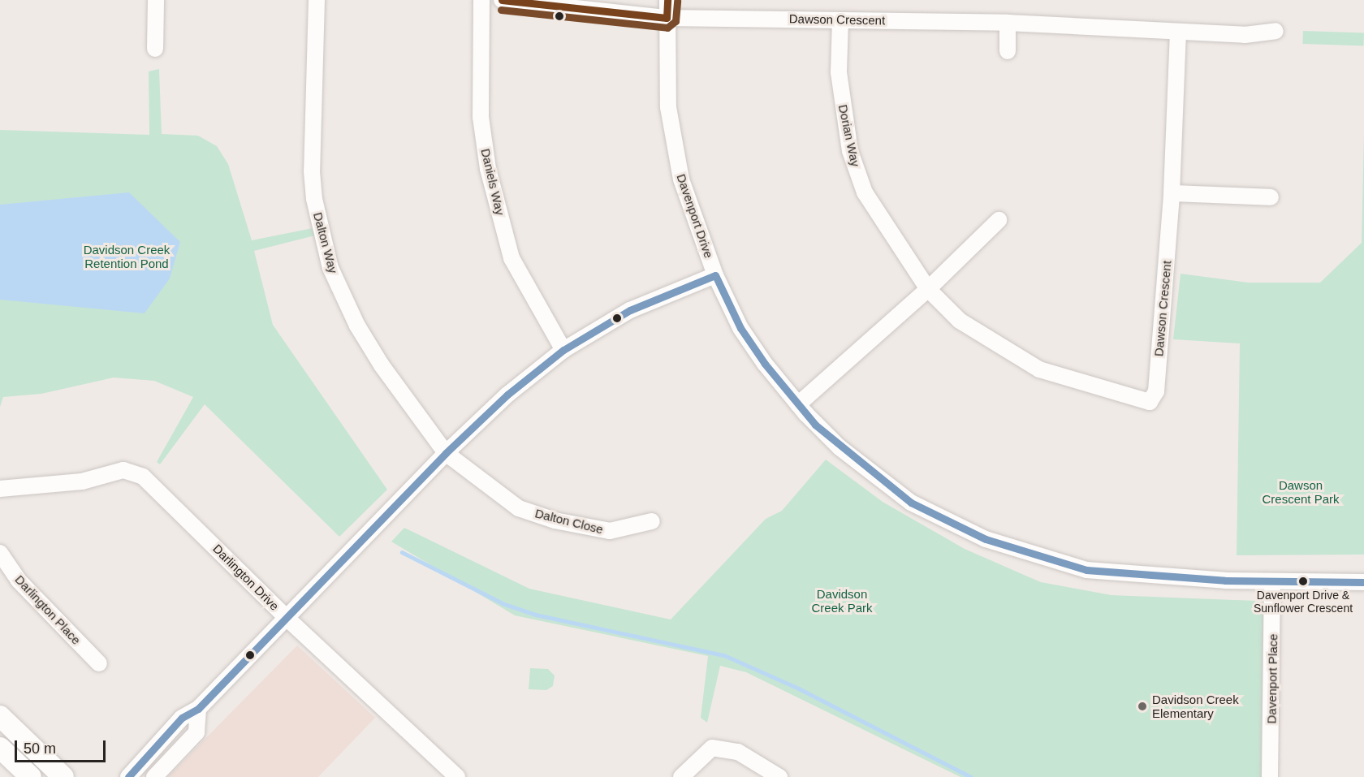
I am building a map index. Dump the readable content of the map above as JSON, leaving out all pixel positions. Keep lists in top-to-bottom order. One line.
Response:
{"streets":{"street":["Dawson Crescent","Dorian Way","Daniels Way","Davenport Drive","Dalton Way","Dalton Close","Darlington Drive","Darlington Place","Davenport Place"]},"crossings":[["Dawson Crescent","Dorian Way"],["Dawson Crescent","Davenport Drive"],["Davenport Drive","Davenport Place"],["Dalton Way","Dalton Close"]],"parks":["Davidson Creek Retention Pond","Dawson Crescent Park","Davidson Creek Park"],"places":["Davenport Drive & Sunflower Crescent","Davidson Creek Elementary"],"scale_bar":"50 m"}
